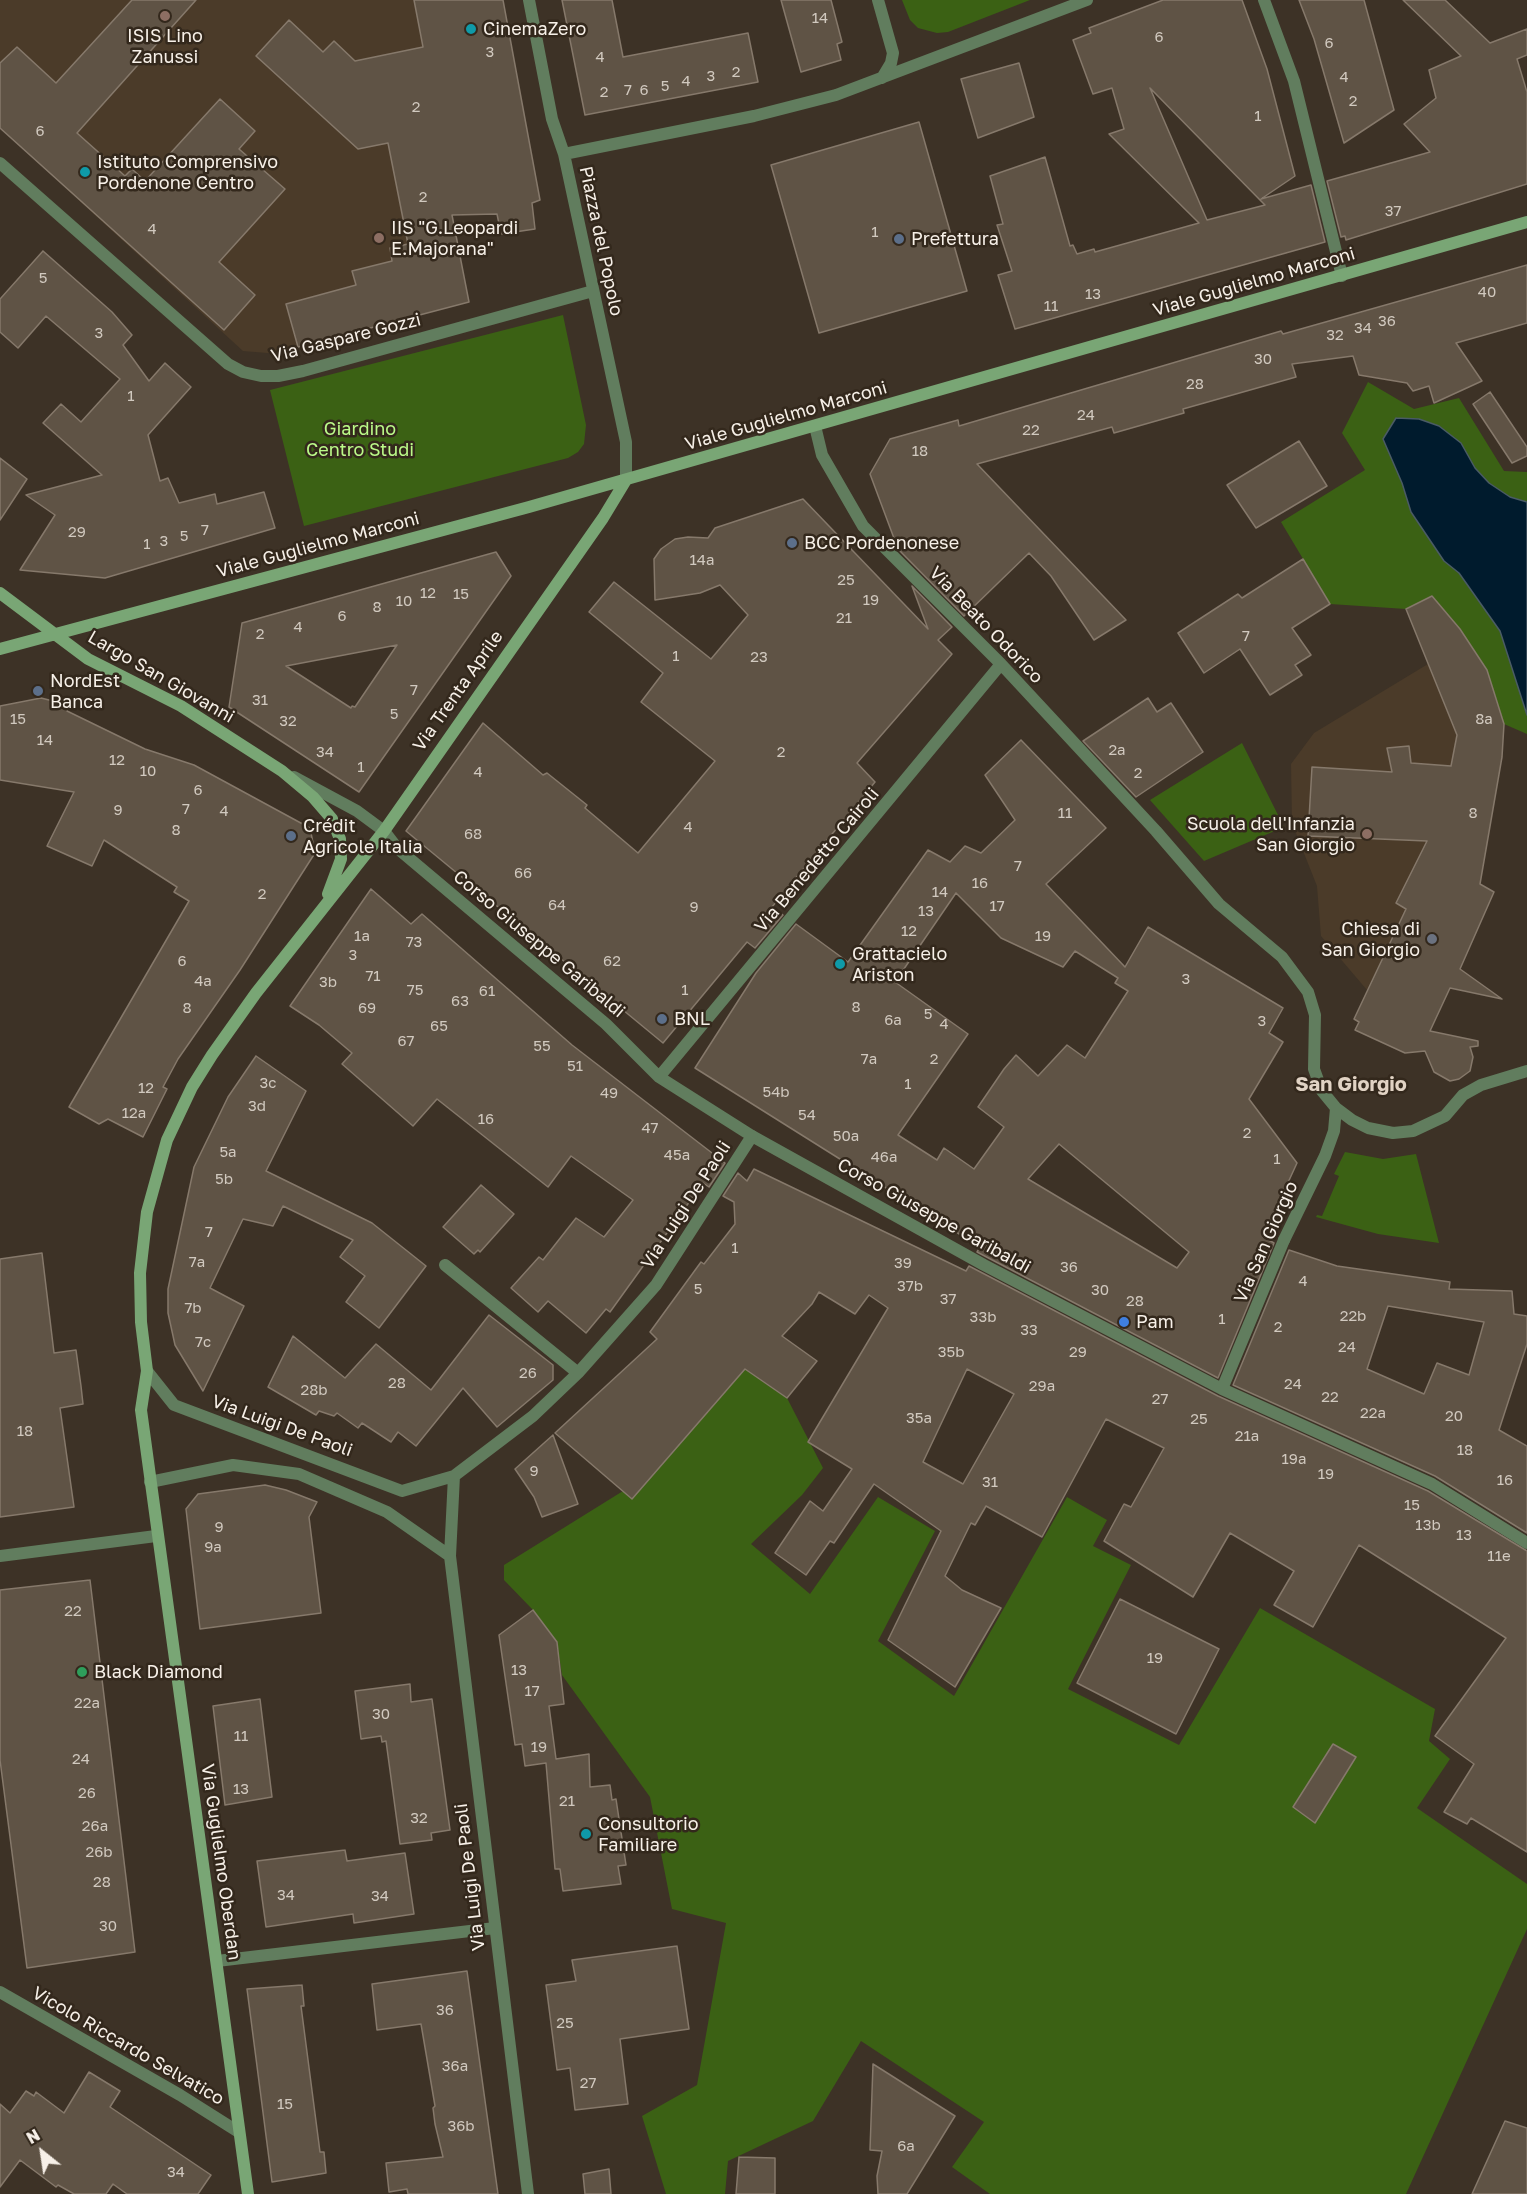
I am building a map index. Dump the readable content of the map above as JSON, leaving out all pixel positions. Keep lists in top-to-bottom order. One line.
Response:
{"streets":{"main road":["Viale Guglielmo Marconi","Largo San Giovanni","Via Trenta Aprile","Via Guglielmo Oberdan"],"street":["Piazza del Popolo","Via Gaspare Gozzi","Via Beato Odorico","Via Benedetto Cairoli","Corso Giuseppe Garibaldi","Via Luigi De Paoli","Via San Giorgio","Vicolo Riccardo Selvatico"]},"crossings":[["Piazza del Popolo","Viale Guglielmo Marconi"],["Piazza del Popolo","Via Gaspare Gozzi"],["Piazza del Popolo","Via Trenta Aprile"],["Viale Guglielmo Marconi","Via Beato Odorico"],["Viale Guglielmo Marconi","Largo San Giovanni"],["Viale Guglielmo Marconi","Via Trenta Aprile"],["Via Beato Odorico","Via Benedetto Cairoli"],["Via Beato Odorico","Via San Giorgio"],["Largo San Giovanni","Via Trenta Aprile"],["Largo San Giovanni","Corso Giuseppe Garibaldi"],["Largo San Giovanni","Via Guglielmo Oberdan"],["Via Trenta Aprile","Corso Giuseppe Garibaldi"],["Via Trenta Aprile","Via Guglielmo Oberdan"],["Via Benedetto Cairoli","Corso Giuseppe Garibaldi"],["Corso Giuseppe Garibaldi","Via Luigi De Paoli"],["Corso Giuseppe Garibaldi","Via San Giorgio"],["Via Luigi De Paoli","Via Guglielmo Oberdan"],["Via Guglielmo Oberdan","Vicolo Riccardo Selvatico"]],"districts":["San Giorgio"],"parks":["Giardino Centro Studi"],"places":["ISIS Lino Zanussi","CinemaZero","Istituto Comprensivo Pordenone Centro","IIS \"G.Leopardi E.Majorana\"","Prefettura","BCC Pordenonese","NordEst Banca","Scuola dell'Infanzia San Giorgio","Crédit Agricole Italia","Chiesa di San Giorgio","Grattacielo Ariston","BNL","Pam","Black Diamond","Consultorio Familiare"],"house_numbers":["14","6","6","3","4","2","3","4","4","5","7","6","2","2","2","1","6","2","37","4","1","5","40","13","11","36","34","3","32","30","28","1","24","22","18","7","29","5","3","1","14a","25","12","15","19","10","8","6","21","4","2","7","1","23","7","31","5","15","8a","32","14","2a","34","2","12","1","10","4","2","6","7","9","4","11","8","4","8","68","7","66","16","14","2","64","17","9","13","12","1a","19","73","3","6","62","71","3","4a","3b","75","1","61","63","8","8","69","5","6a","3","4","65","67","55","7a","2","51","3c","1","12","54b","49","3d","12a","54","16","47","2","50a","5a","45a","46a","1","5b","7","1","7a","39","36","4","37b","5","30","37","28","7b","22b","33b","1","2","33","7c","24","35b","29","26","28","24","29a","28b","22","27","22a","20","35a","25","18","21a","18","19a","9","19","16","31","15","13b","9","13","9a","11e","22","19","13","17","22a","30","11","19","24","13","26","21","32","26a","26b","28","34","34","30","36","25","36a","27","15","36b","6a","34"],"north":"top left"}
